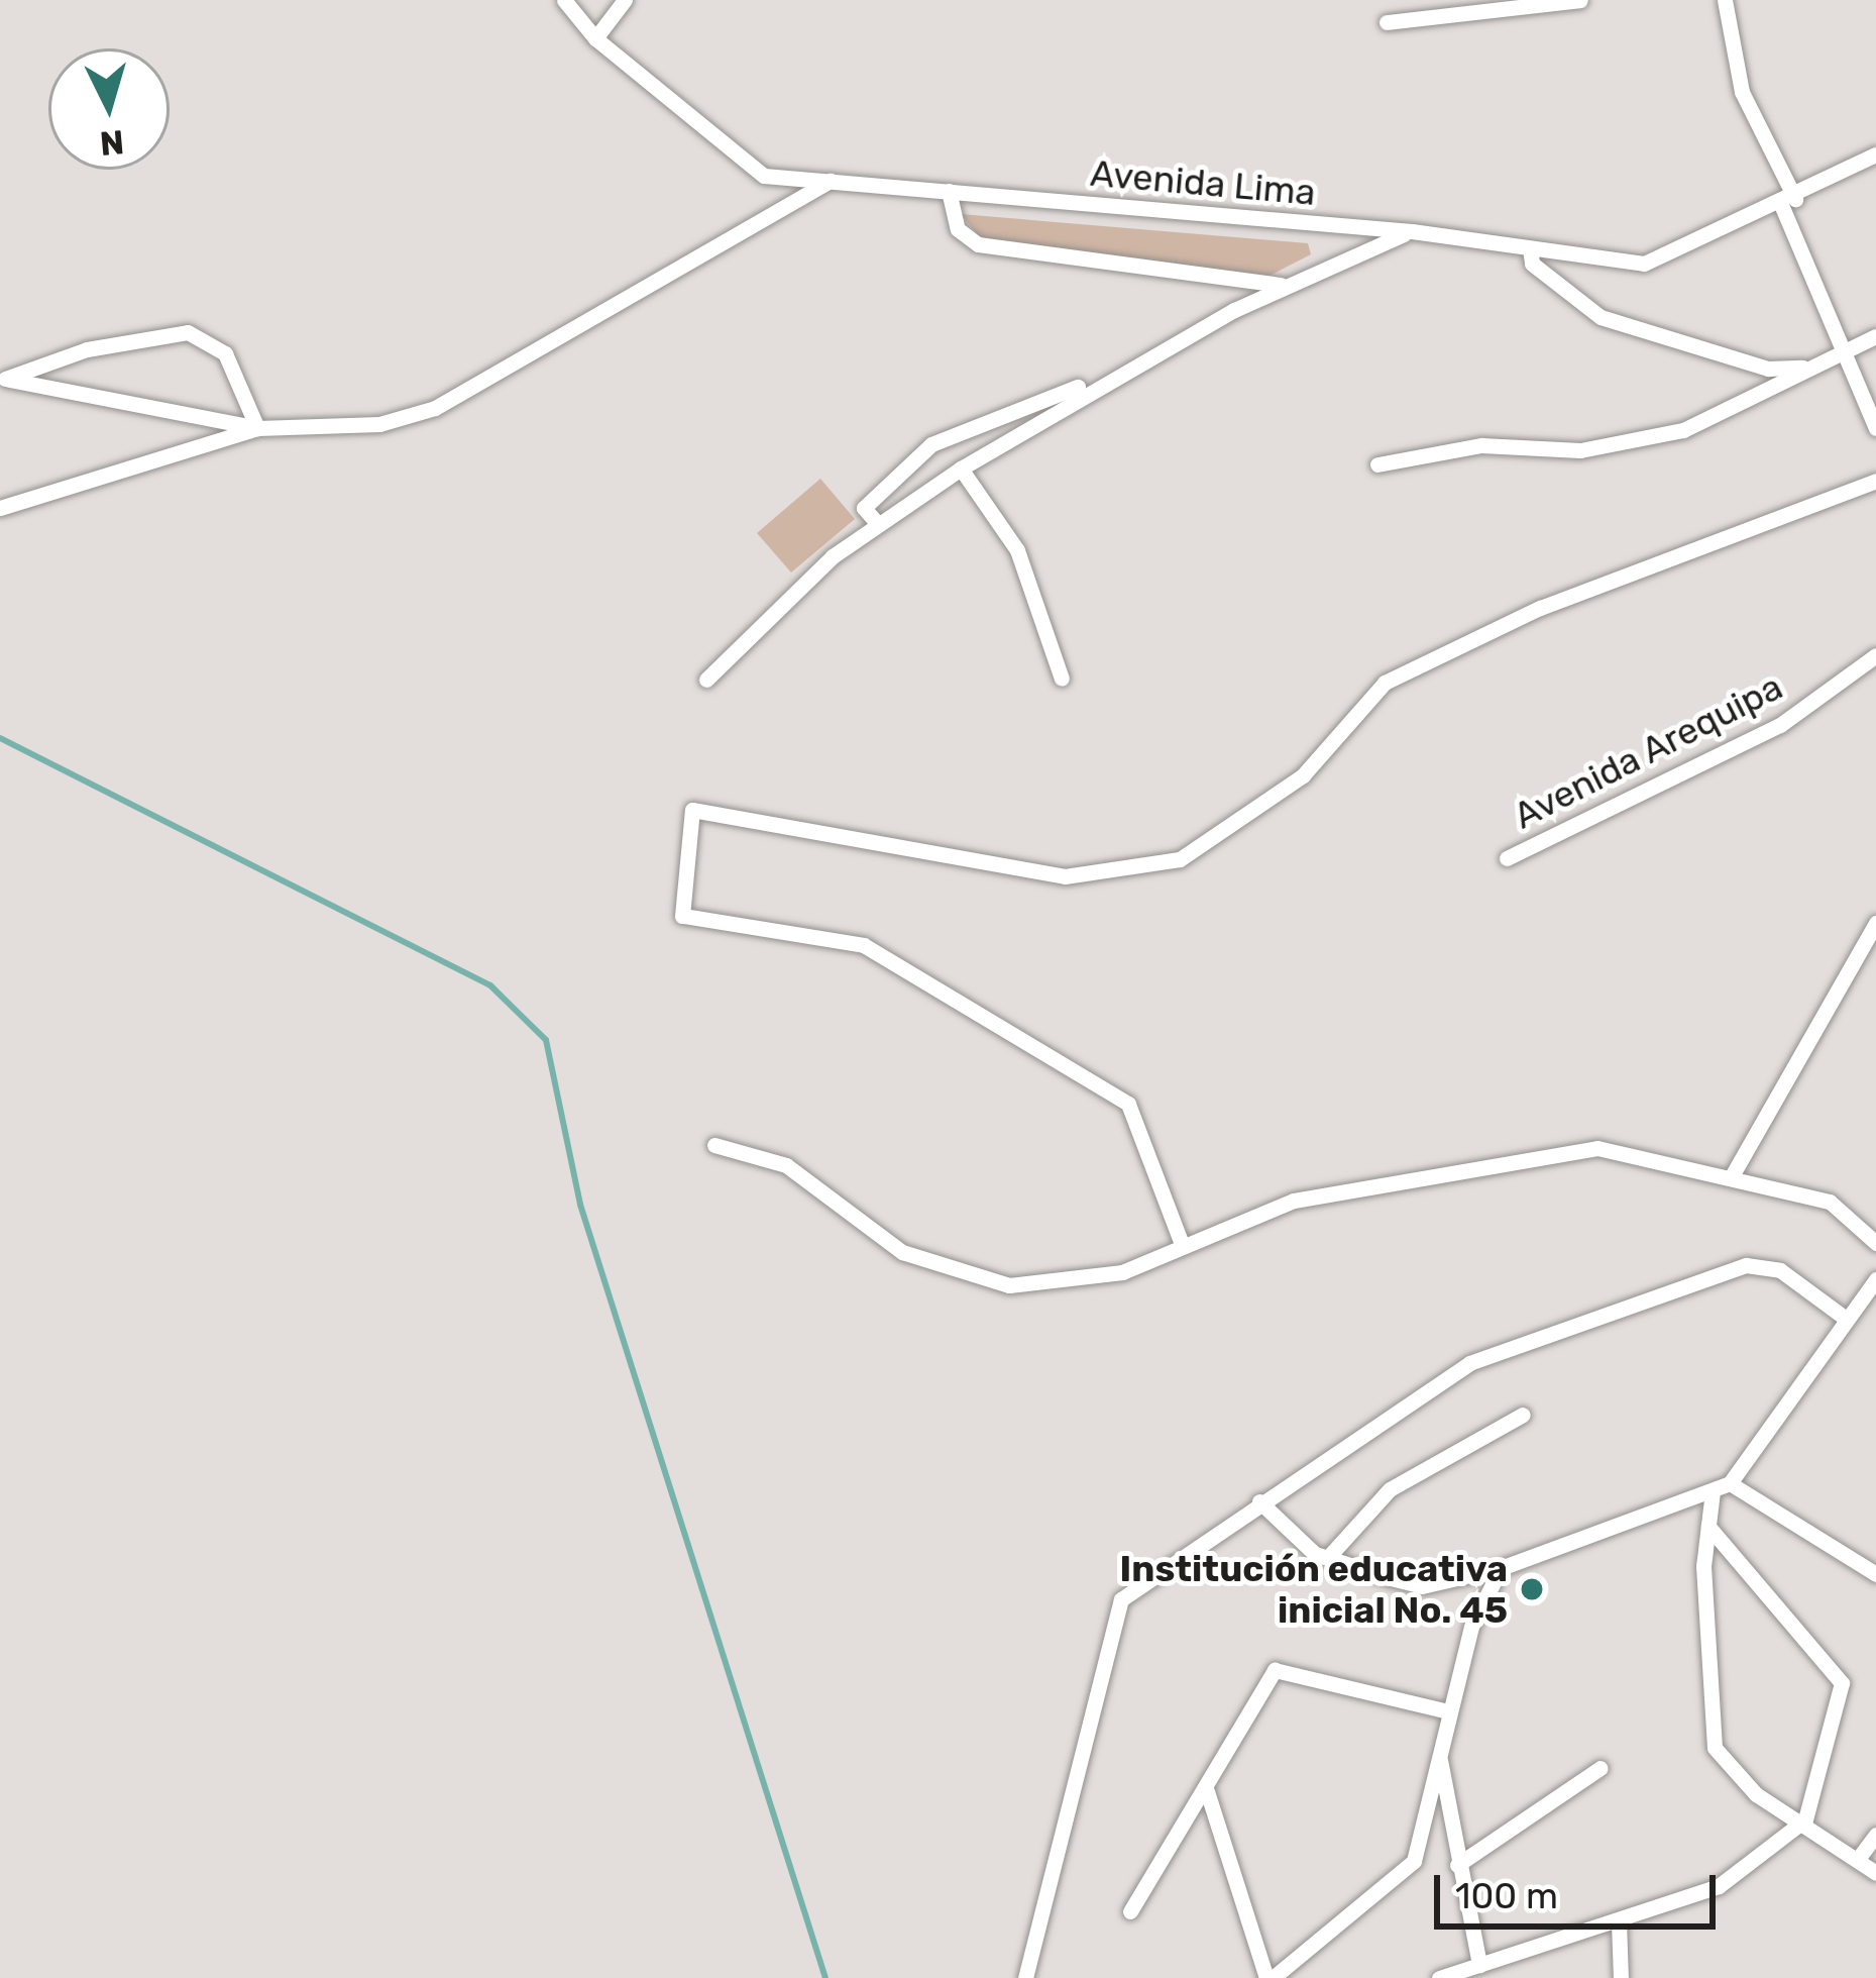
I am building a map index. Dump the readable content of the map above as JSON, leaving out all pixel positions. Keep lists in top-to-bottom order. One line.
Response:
{"streets":{"street":["Avenida Lima","Avenida Arequipa"]},"places":["Institución educativa inicial No. 45"],"scale_bar":"100 m","north":"bottom"}
